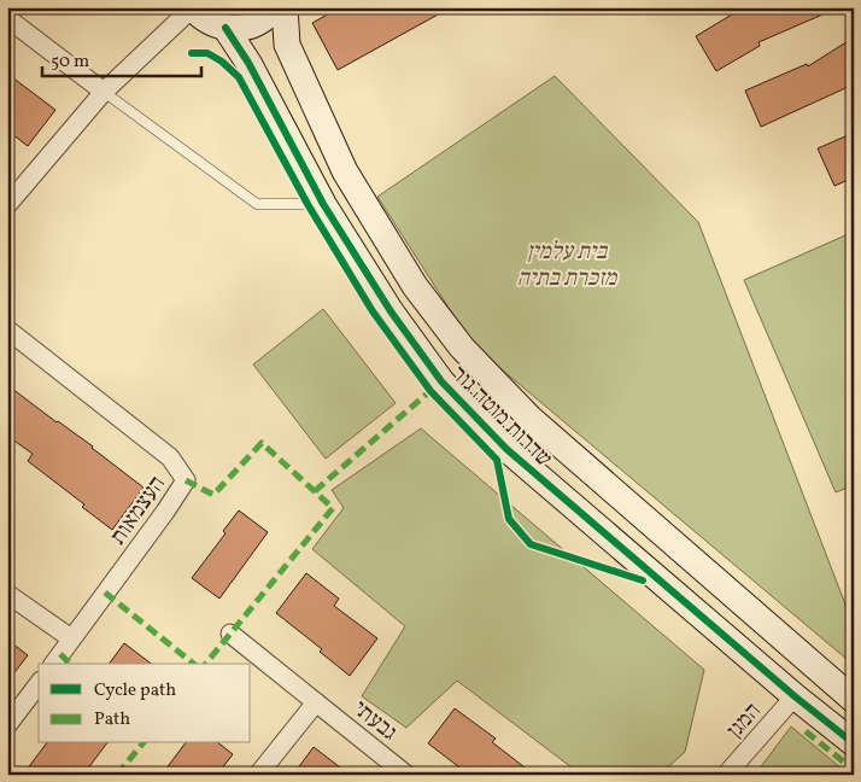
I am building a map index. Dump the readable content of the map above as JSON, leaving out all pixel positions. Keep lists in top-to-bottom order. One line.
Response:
{"streets":{"street":["שדרות מוטה גור","העצמאות","גבעתי","המגן"]},"crossings":[["שדרות מוטה גור","המגן"]],"parks":["בית עלמין מזכרת בתיה"],"legend":["Cycle path","Path"],"scale_bar":"50 m"}
